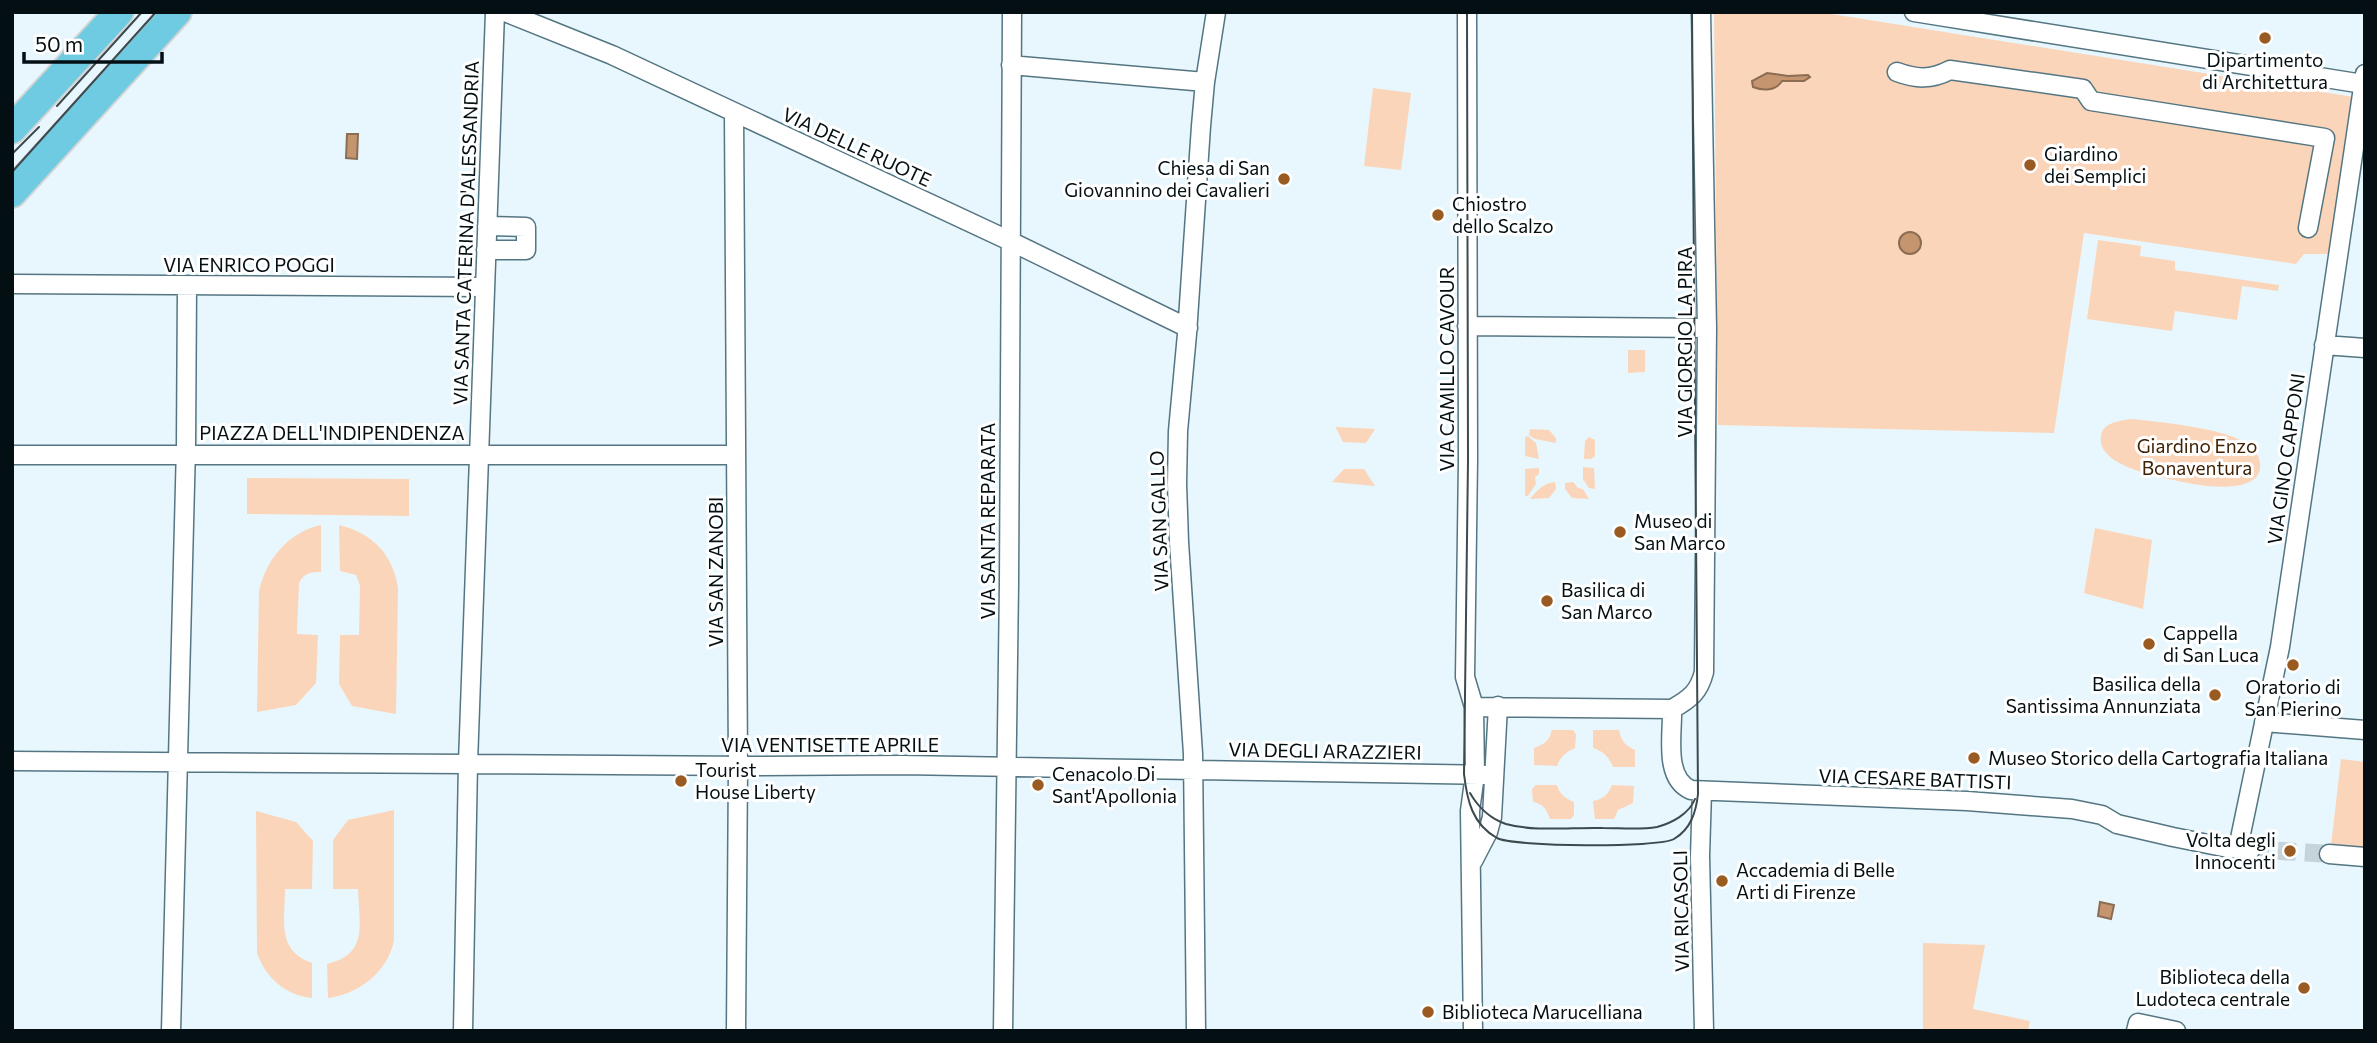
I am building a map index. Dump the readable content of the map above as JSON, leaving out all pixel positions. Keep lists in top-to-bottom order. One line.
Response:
{"streets":{"street":["VIA DELLE RUOTE","VIA SANTA CATERINA D'ALESSANDRIA","VIA ENRICO POGGI","VIA GIORGIO LA PIRA","VIA CAMILLO CAVOUR","PIAZZA DELL'INDIPENDENZA","VIA GINO CAPPONI","VIA SANTA REPARATA","VIA SAN GALLO","VIA SAN ZANOBI","VIA VENTISETTE APRILE","VIA DEGLI ARAZZIERI","VIA CESARE BATTISTI","VIA RICASOLI"]},"crossings":[["VIA DELLE RUOTE","VIA SANTA REPARATA"],["VIA DELLE RUOTE","VIA SAN GALLO"],["VIA DELLE RUOTE","VIA SAN ZANOBI"],["VIA SANTA CATERINA D'ALESSANDRIA","VIA ENRICO POGGI"],["VIA SANTA CATERINA D'ALESSANDRIA","PIAZZA DELL'INDIPENDENZA"],["VIA CAMILLO CAVOUR","VIA DEGLI ARAZZIERI"],["PIAZZA DELL'INDIPENDENZA","VIA VENTISETTE APRILE"],["VIA GINO CAPPONI","VIA CESARE BATTISTI"],["VIA SANTA REPARATA","VIA VENTISETTE APRILE"],["VIA SAN GALLO","VIA VENTISETTE APRILE"],["VIA SAN GALLO","VIA DEGLI ARAZZIERI"],["VIA SAN ZANOBI","VIA VENTISETTE APRILE"],["VIA VENTISETTE APRILE","VIA DEGLI ARAZZIERI"],["VIA CESARE BATTISTI","VIA RICASOLI"]],"parks":["Giardino Enzo Bonaventura"],"places":["Dipartimento di Architettura","Giardino dei Semplici","Chiesa di San Giovannino dei Cavalieri","Chiostro dello Scalzo","Museo di San Marco","Basilica di San Marco","Cappella di San Luca","Oratorio di San Pierino","Basilica della Santissima Annunziata","Museo Storico della Cartografia Italiana","Tourist House Liberty","Cenacolo Di Sant'Apollonia","Volta degli Innocenti","Accademia di Belle Arti di Firenze","Biblioteca della Ludoteca centrale","Biblioteca Marucelliana"],"scale_bar":"50 m"}
